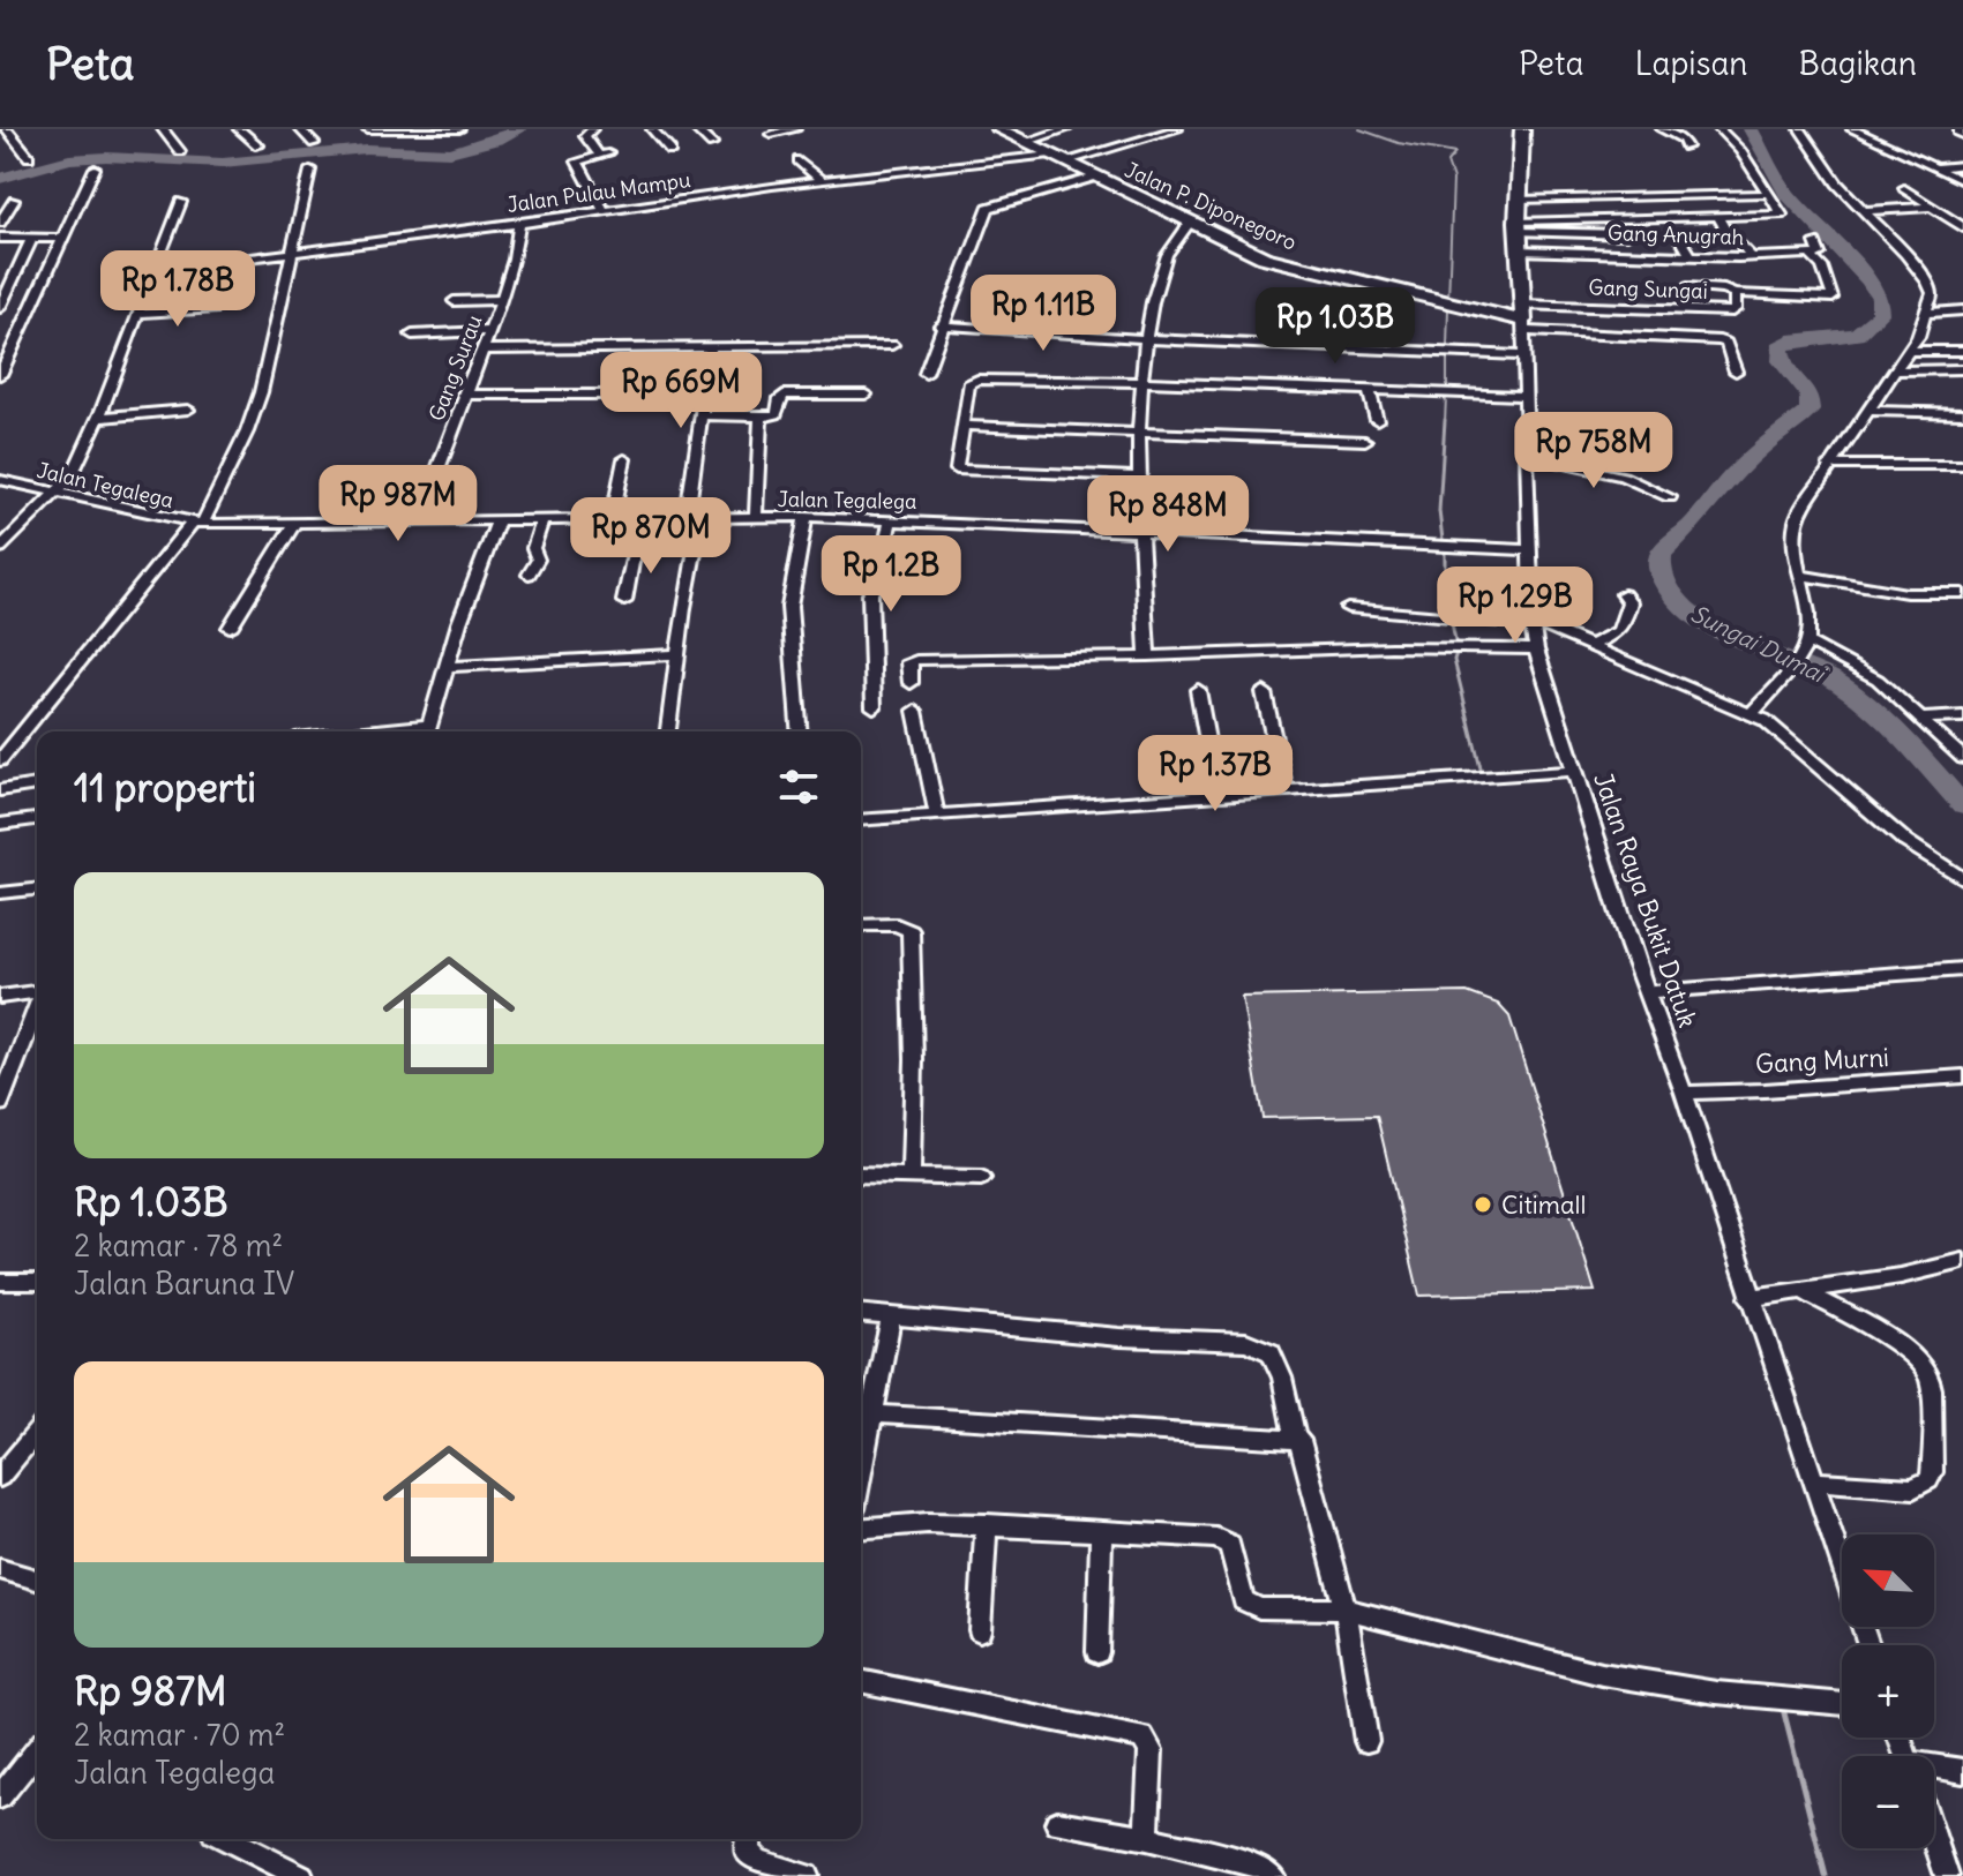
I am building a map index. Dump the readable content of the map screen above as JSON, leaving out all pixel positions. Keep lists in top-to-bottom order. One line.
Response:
{"streets":{"main road":["Jalan P. Diponegoro","Jalan Raya Bukit Datuk"],"street":["Jalan Pulau Mampu","Gang Anugrah","Gang Sungai","Gang Surau","Jalan Tegalega","Gang Murni"]},"crossings":[["Jalan Pulau Mampu","Jalan P. Diponegoro"],["Jalan Pulau Mampu","Gang Surau"],["Jalan P. Diponegoro","Gang Sungai"],["Jalan P. Diponegoro","Jalan Raya Bukit Datuk"],["Gang Anugrah","Gang Sungai"],["Gang Anugrah","Jalan Raya Bukit Datuk"],["Gang Sungai","Jalan Raya Bukit Datuk"],["Gang Surau","Jalan Tegalega"],["Jalan Tegalega","Jalan Raya Bukit Datuk"],["Jalan Raya Bukit Datuk","Gang Murni"]],"water":["Sungai Dumai"],"places":["Citimall"],"north":"top left","page":{"header":"Peta","nav":["Peta","Lapisan","Bagikan"],"price":["Rp 1.78B","Rp 1.11B","Rp 1.03B","Rp 669M","Rp 758M","Rp 987M","Rp 848M","Rp 870M","Rp 1.2B","Rp 1.29B","Rp 1.37B"],"heading":"11 properti","list":[{"name":"Rp 1.03B","note":"2 kamar · 78 m² · Jalan Baruna IV"},{"name":"Rp 987M","note":"2 kamar · 70 m² · Jalan Tegalega"}],"map_buttons":["+","−"]}}
